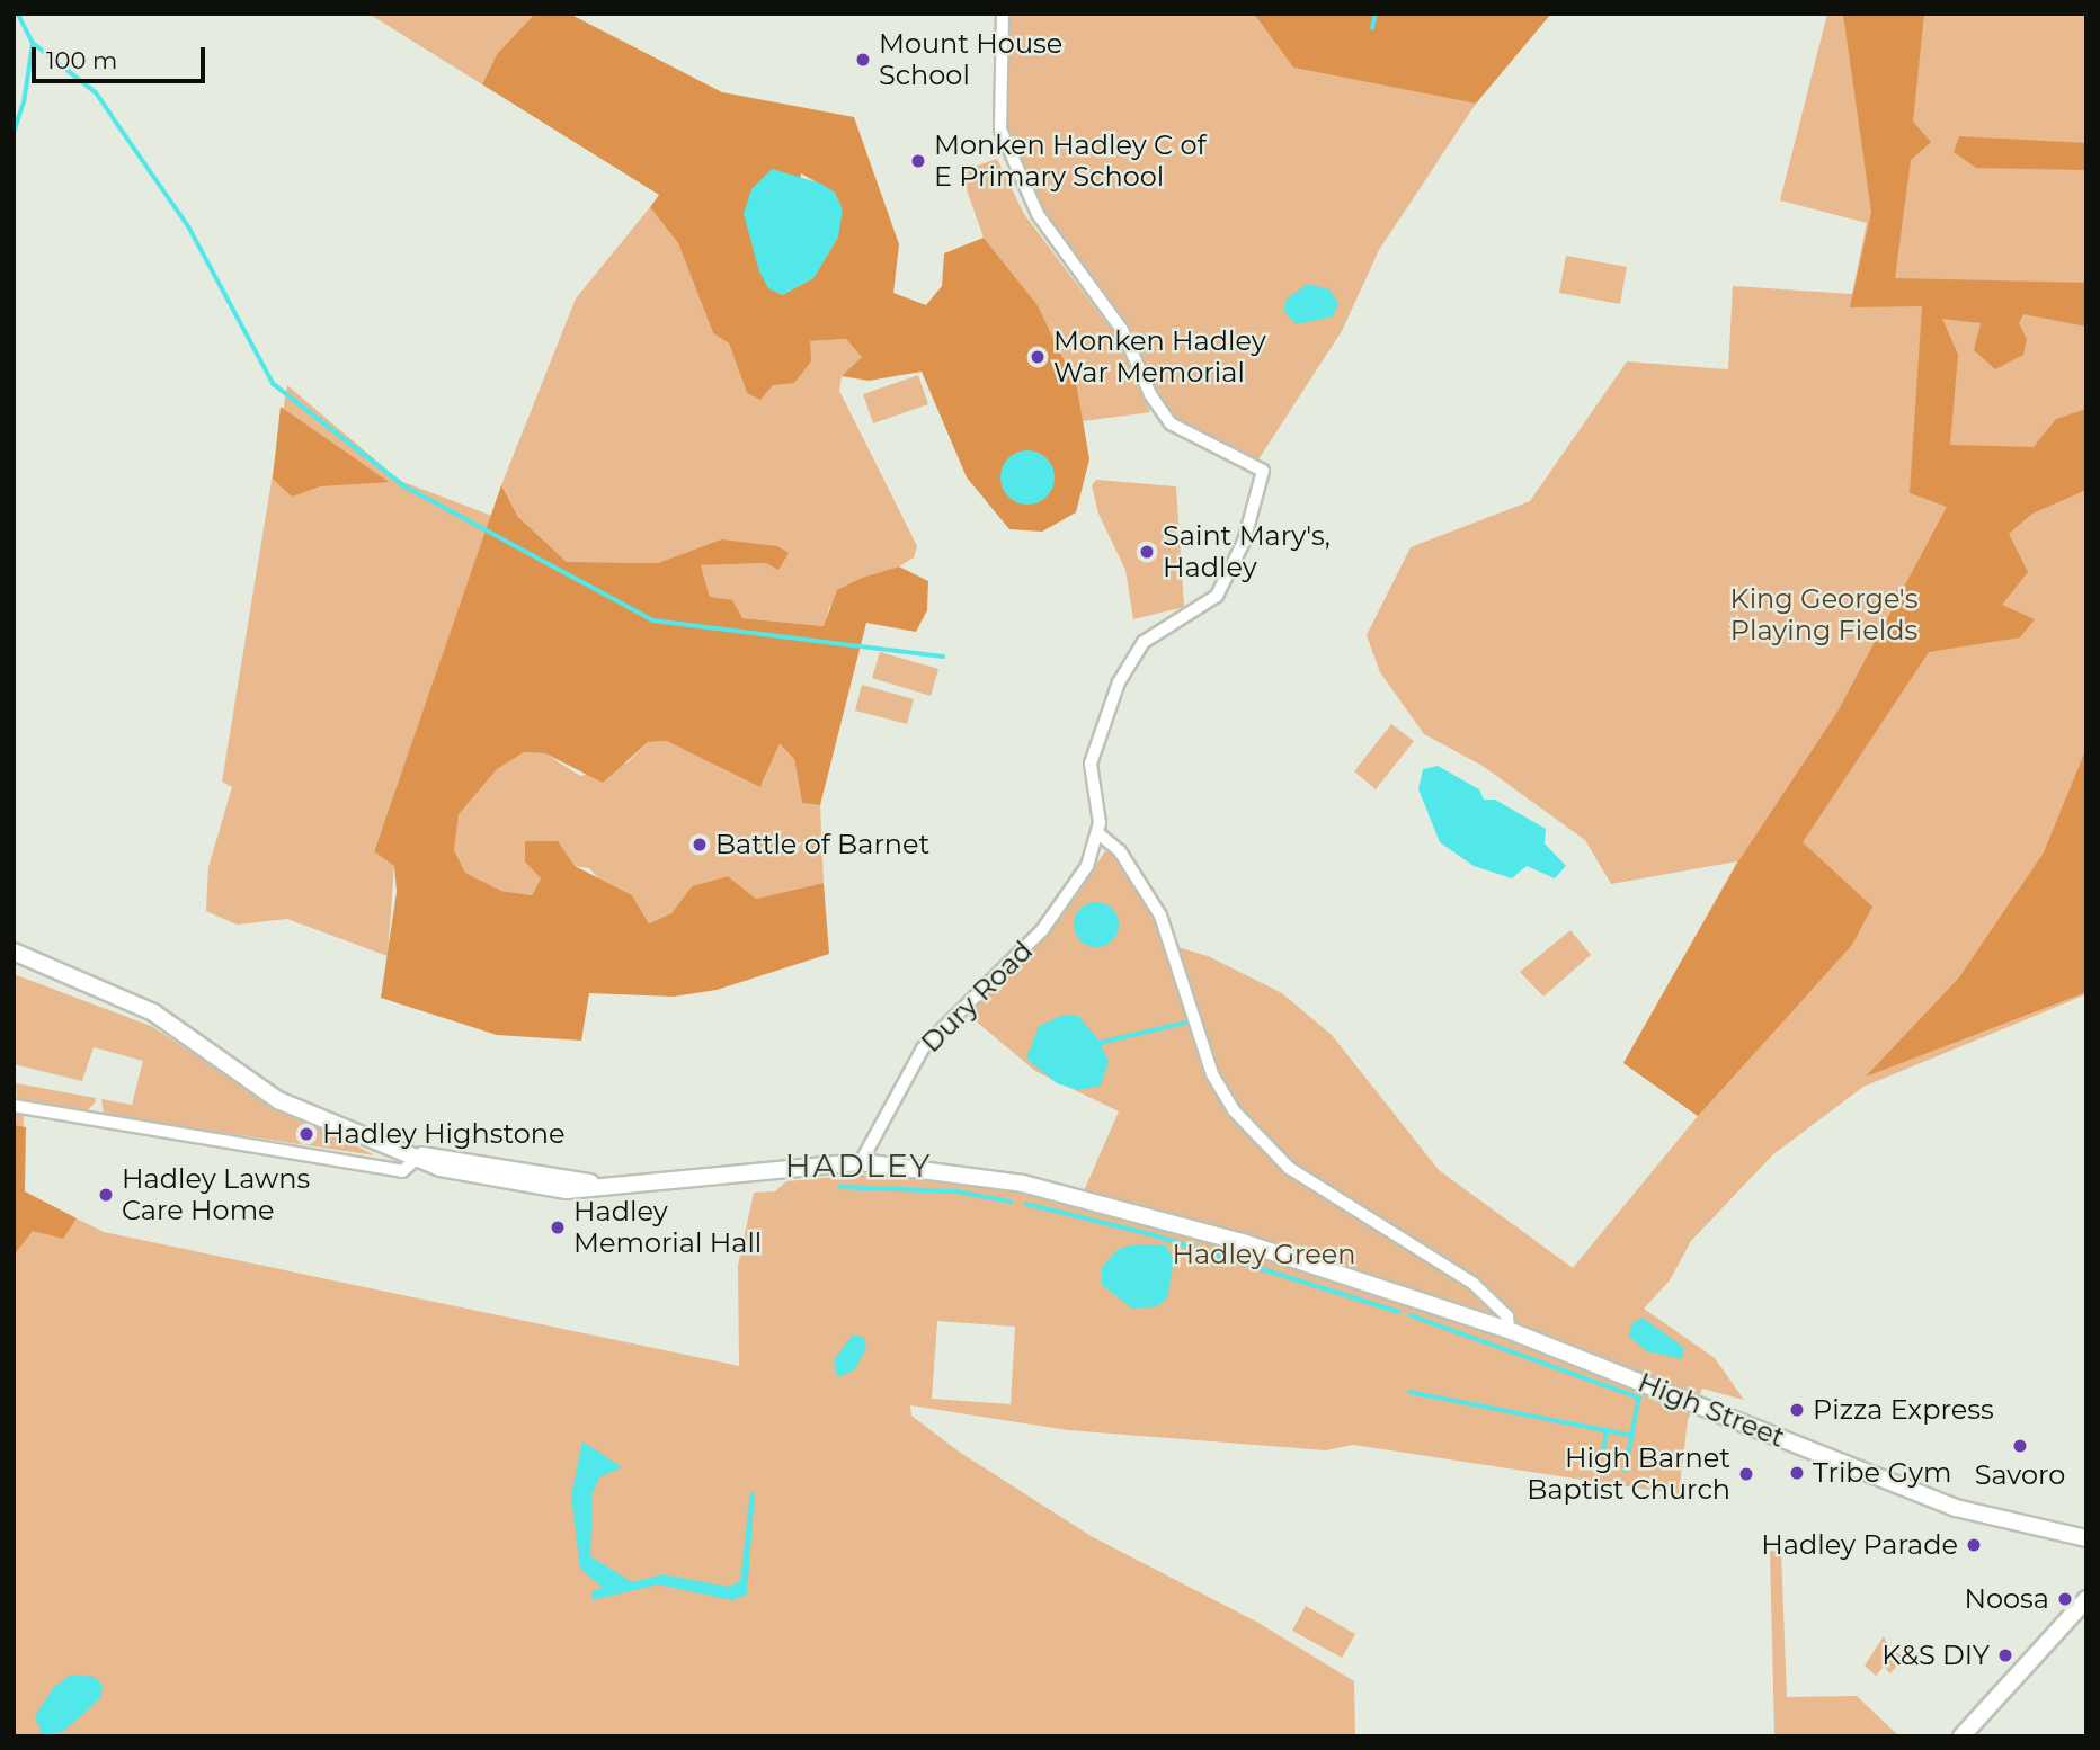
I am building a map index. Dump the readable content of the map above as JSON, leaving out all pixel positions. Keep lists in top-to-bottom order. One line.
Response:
{"streets":{"main road":["High Street"],"street":["Dury Road"]},"districts":["HADLEY"],"parks":["King George's Playing Fields","Hadley Green"],"places":["Mount House School","Monken Hadley C of E Primary School","Monken Hadley War Memorial","Saint Mary's, Hadley","Battle of Barnet","Hadley Highstone","Hadley Lawns Care Home","Hadley Memorial Hall","Pizza Express","Savoro","Tribe Gym","High Barnet Baptist Church","Hadley Parade","Noosa","K&S DIY"],"scale_bar":"100 m"}
